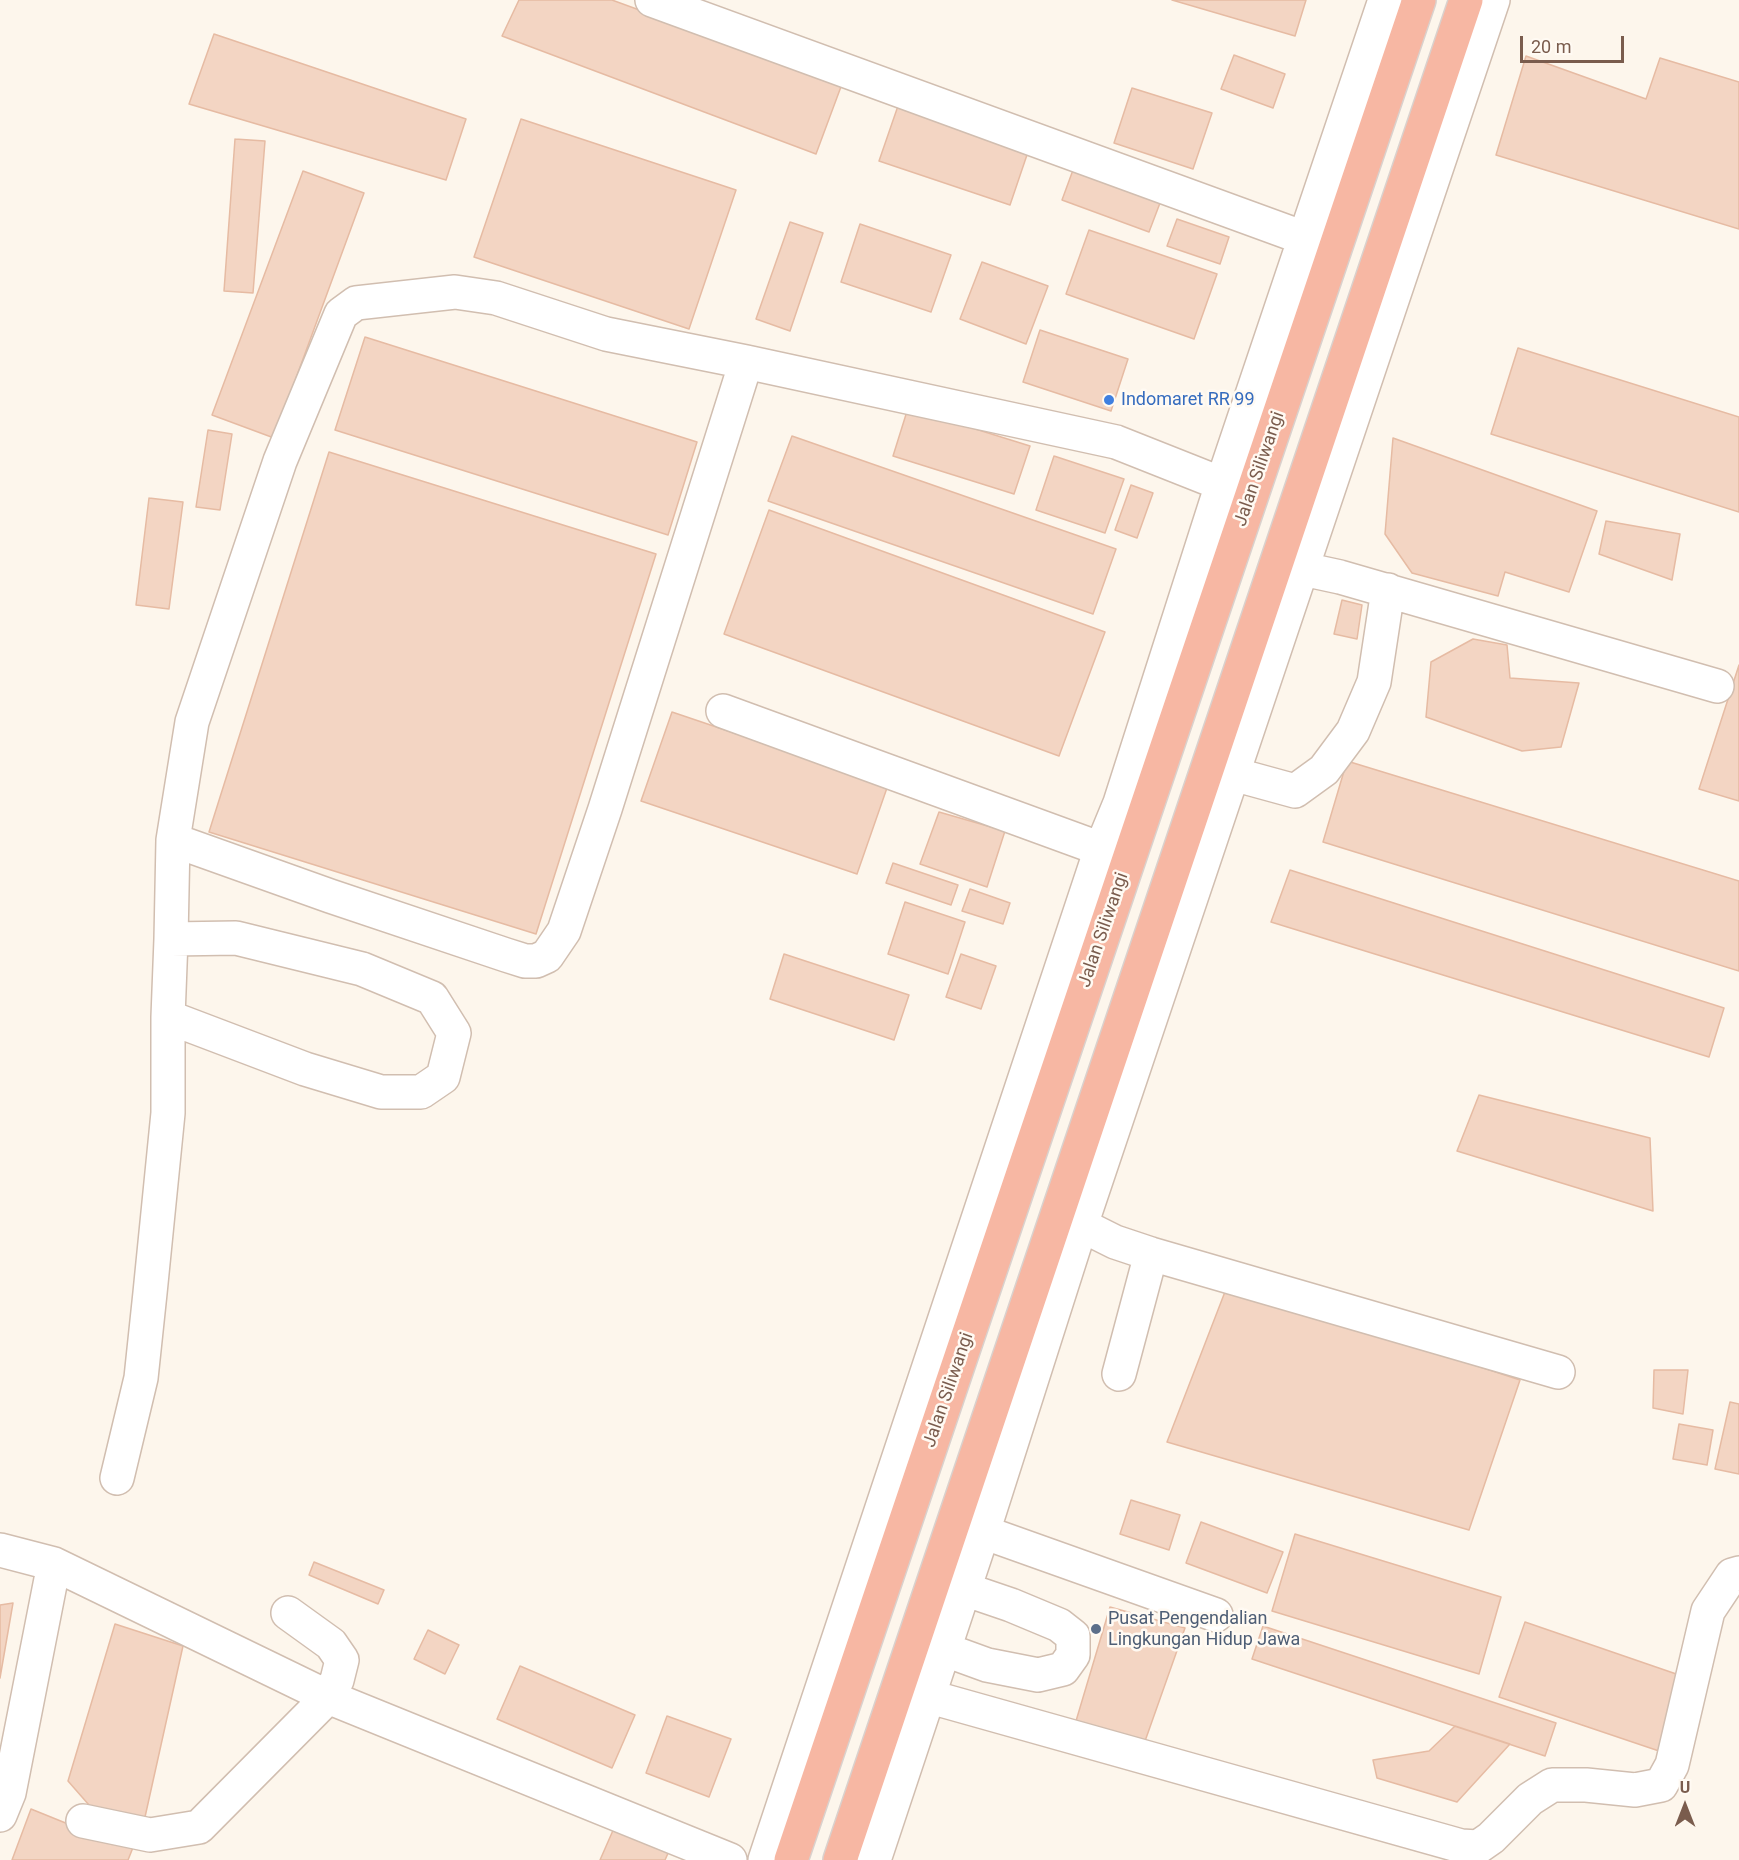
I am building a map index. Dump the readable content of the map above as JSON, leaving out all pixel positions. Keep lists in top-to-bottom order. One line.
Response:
{"streets":{"highway":["Jalan Siliwangi"]},"places":["Indomaret RR 99","Pusat Pengendalian Lingkungan Hidup Jawa"],"scale_bar":"20 m","north":"top"}
